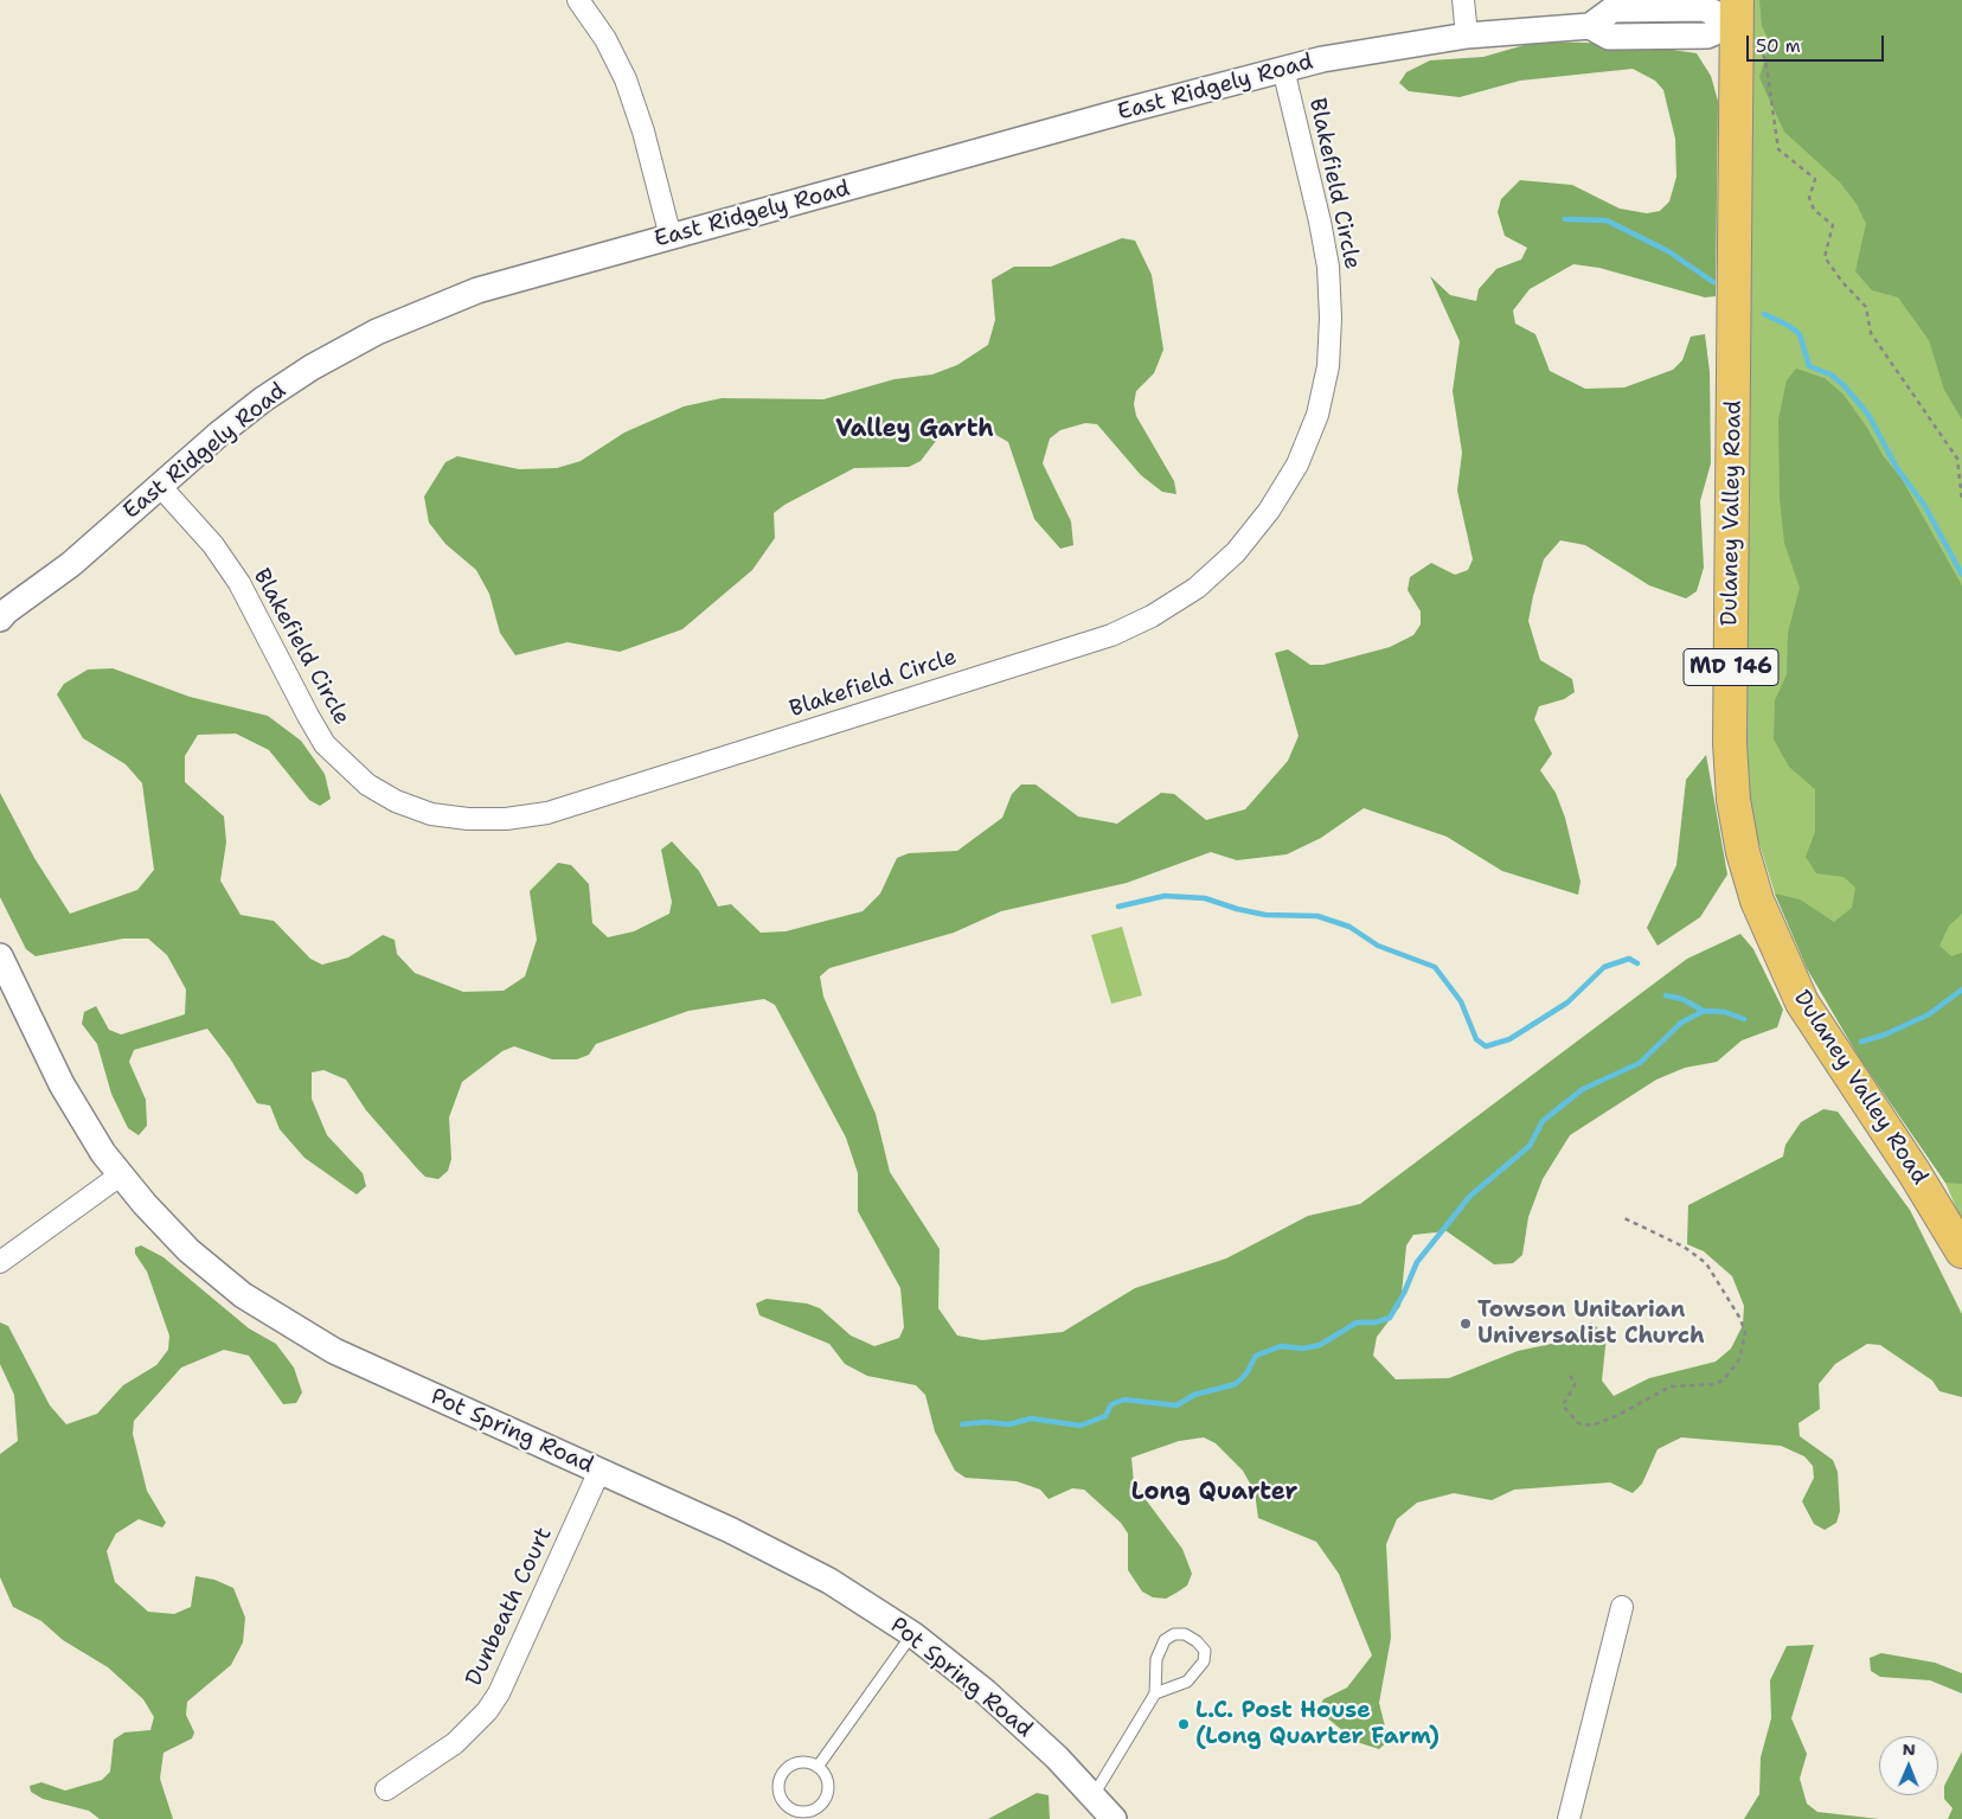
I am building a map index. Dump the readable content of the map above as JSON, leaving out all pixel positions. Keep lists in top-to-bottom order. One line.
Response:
{"streets":{"main road":["Dulaney Valley Road","MD 146"],"street":["East Ridgely Road","Blakefield Circle","Pot Spring Road","Dunbeath Court"]},"crossings":[["East Ridgely Road","Blakefield Circle"],["East Ridgely Road","Dulaney Valley Road"],["Pot Spring Road","Dunbeath Court"]],"districts":["Valley Garth","Long Quarter"],"places":["Towson Unitarian Universalist Church","L.C. Post House (Long Quarter Farm)"],"scale_bar":"50 m","north":"top"}
